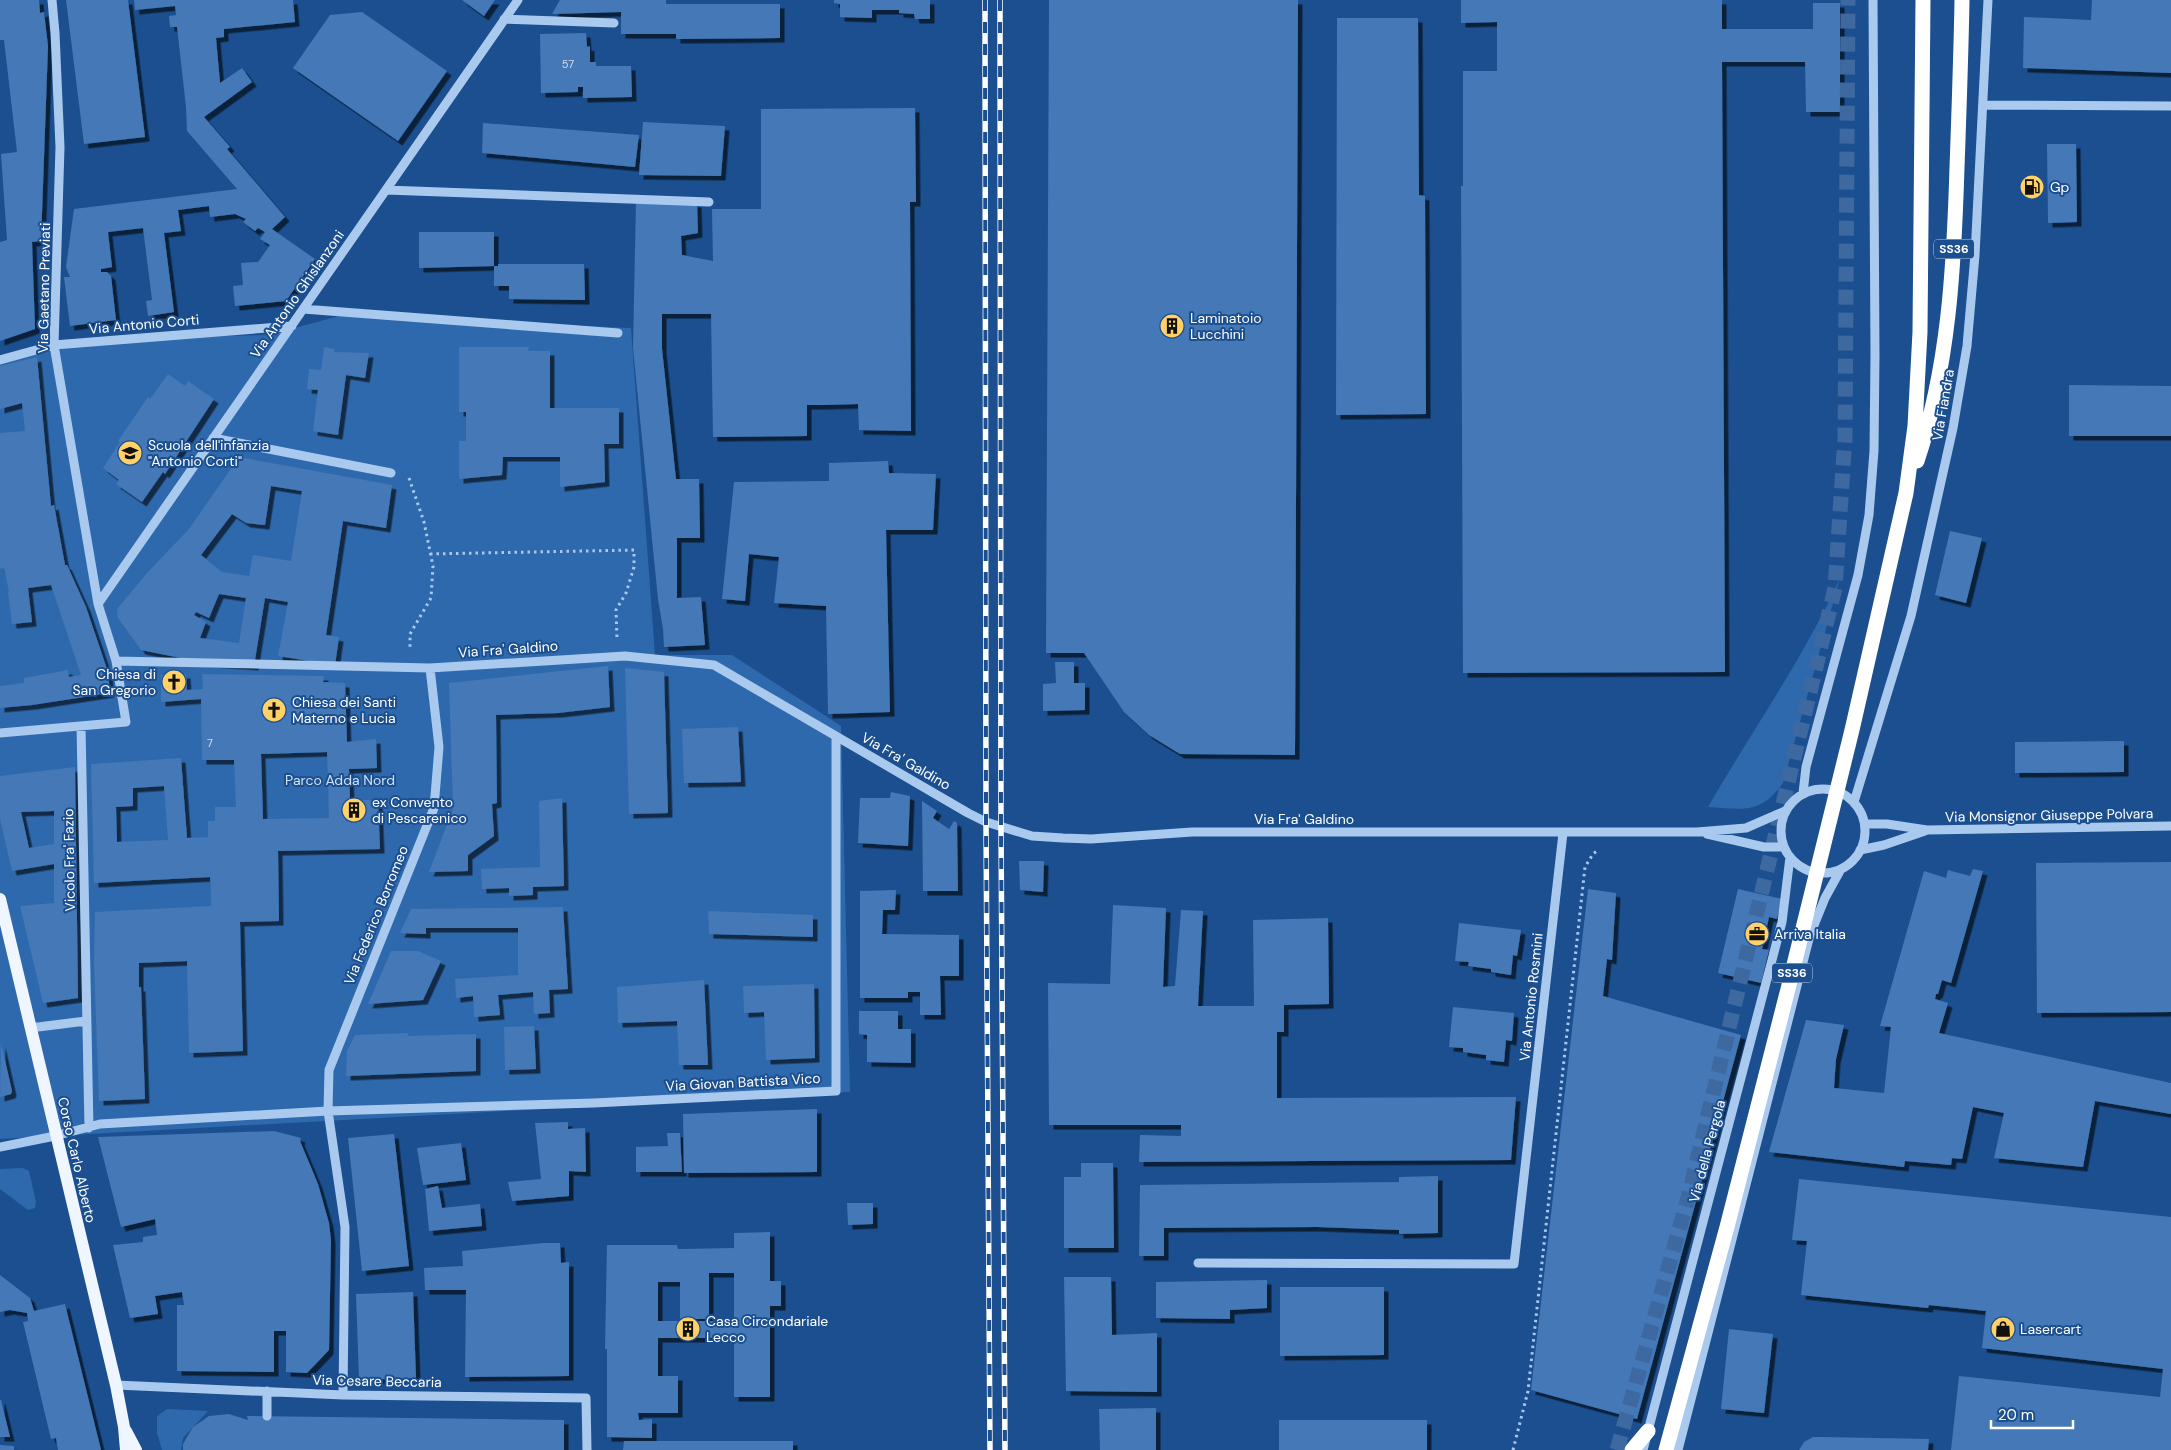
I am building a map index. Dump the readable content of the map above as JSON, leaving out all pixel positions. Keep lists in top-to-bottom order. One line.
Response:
{"streets":{"highway":["SS36"],"main road":["Corso Carlo Alberto"],"street":["Via Gaetano Previati","Via Antonio Ghislanzoni","Via Antonio Corti","Via Fiandra","Via Fra' Galdino","Via Monsignor Giuseppe Polvara","Vicolo Fra' Fazio","Via Federico Borromeo","Via Antonio Rosmini","Via Giovan Battista Vico","Via della Pergola","Via Cesare Beccaria"]},"crossings":[["Via Gaetano Previati","Via Antonio Ghislanzoni"],["Via Gaetano Previati","Via Antonio Corti"],["Via Gaetano Previati","Via Fra' Galdino"],["Via Gaetano Previati","Vicolo Fra' Fazio"],["Via Antonio Ghislanzoni","Via Antonio Corti"],["Via Fiandra","Via Fra' Galdino"],["Via Fiandra","Via Monsignor Giuseppe Polvara"],["Via Fiandra","Via della Pergola"],["Via Fra' Galdino","Via Monsignor Giuseppe Polvara"],["Via Fra' Galdino","Via Federico Borromeo"],["Via Fra' Galdino","Via Antonio Rosmini"],["Via Fra' Galdino","Via Giovan Battista Vico"],["Via Fra' Galdino","Via della Pergola"],["Via Monsignor Giuseppe Polvara","Via della Pergola"],["Via Federico Borromeo","Via Giovan Battista Vico"],["Via Federico Borromeo","Via Cesare Beccaria"],["Corso Carlo Alberto","Via Cesare Beccaria"]],"parks":["Parco Adda Nord"],"places":{"fuel station":["Gp"],"building":["Laminatoio Lucchini","ex Convento di Pescarenico","Casa Circondariale Lecco"],"school or university":["Scuola dell'infanzia \"Antonio Corti\""],"church":["Chiesa di San Gregorio","Chiesa dei Santi Materno e Lucia"],"office":["Arriva Italia"],"shop":["Lasercart"]},"house_numbers":["57","7"],"scale_bar":"20 m"}
